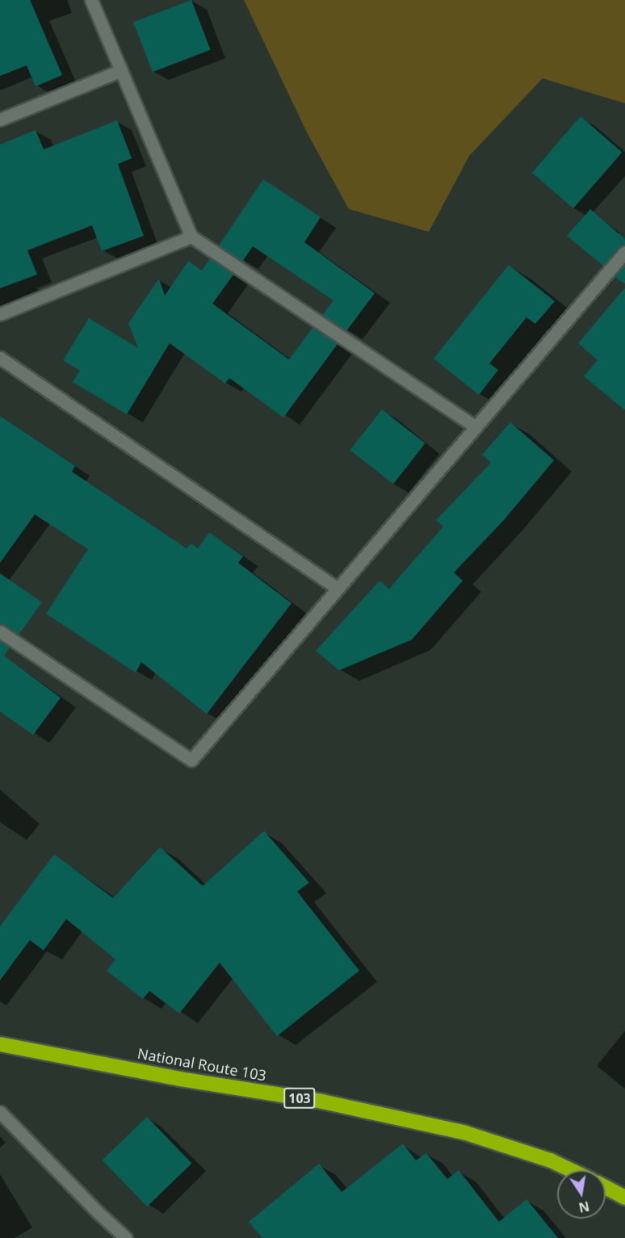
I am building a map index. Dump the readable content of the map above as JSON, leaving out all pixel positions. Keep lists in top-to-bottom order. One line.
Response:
{"streets":{"highway":["National Route 103","103"]},"north":"bottom"}
